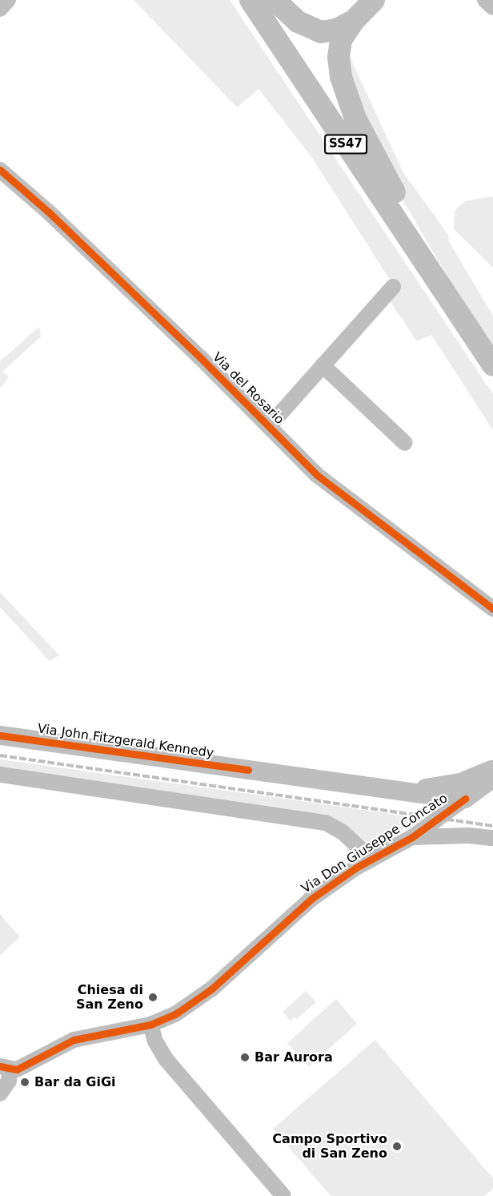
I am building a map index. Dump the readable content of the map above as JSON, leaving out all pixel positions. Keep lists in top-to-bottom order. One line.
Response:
{"streets":{"highway":["SS47"],"main road":["Via John Fitzgerald Kennedy"],"street":["Via del Rosario","Via Don Giuseppe Concato"]},"crossings":[["Via John Fitzgerald Kennedy","Via Don Giuseppe Concato"]],"places":["Chiesa di San Zeno","Bar Aurora","Bar da GiGi","Campo Sportivo di San Zeno"]}
